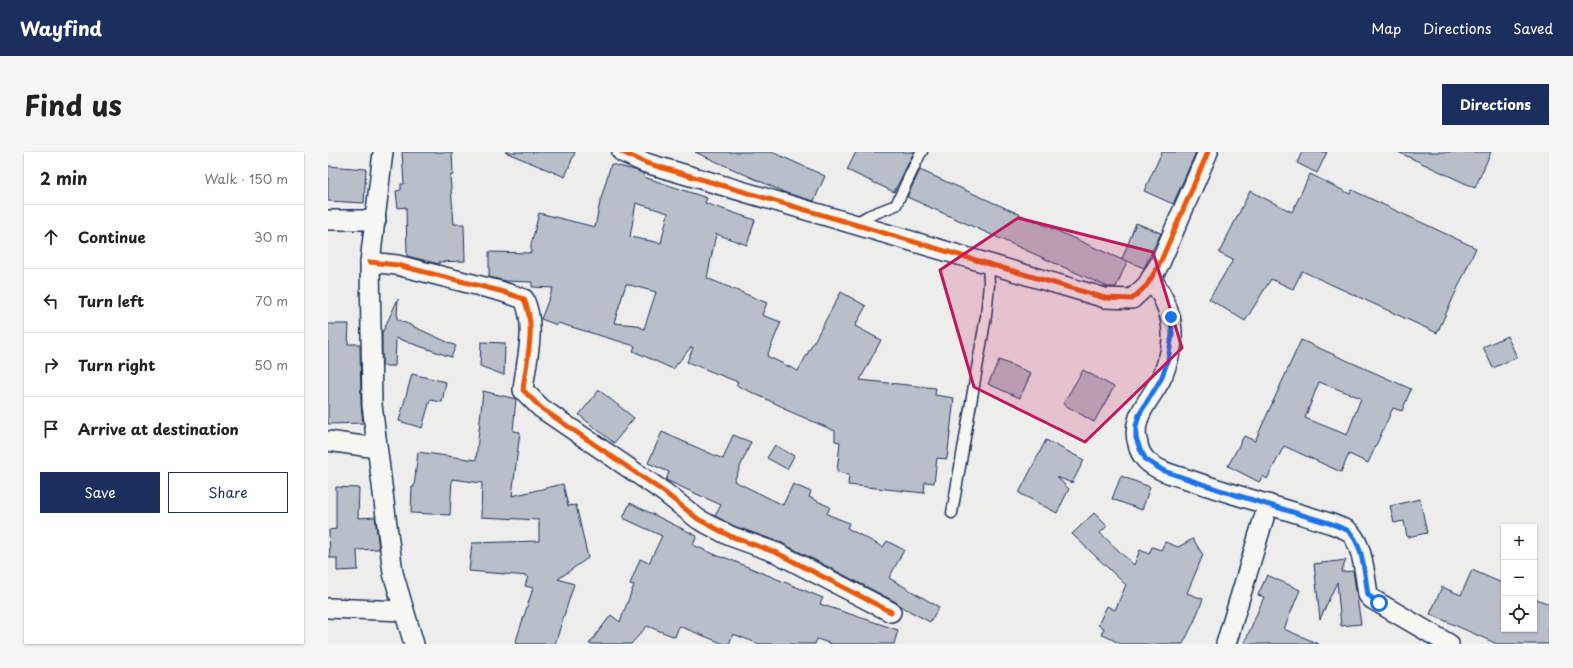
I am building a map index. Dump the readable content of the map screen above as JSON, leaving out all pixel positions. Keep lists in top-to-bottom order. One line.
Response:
{"page":{"header":"Wayfind","nav":["Map","Directions","Saved"],"title":"Find us","buttons":["Directions",["Save","Share"]],"heading":["2 min","Walk · 150 m"],"list":[["Continue","30 m"],["Turn left","70 m"],["Turn right","50 m"],"Arrive at destination"],"map_buttons":["+","−"]}}
